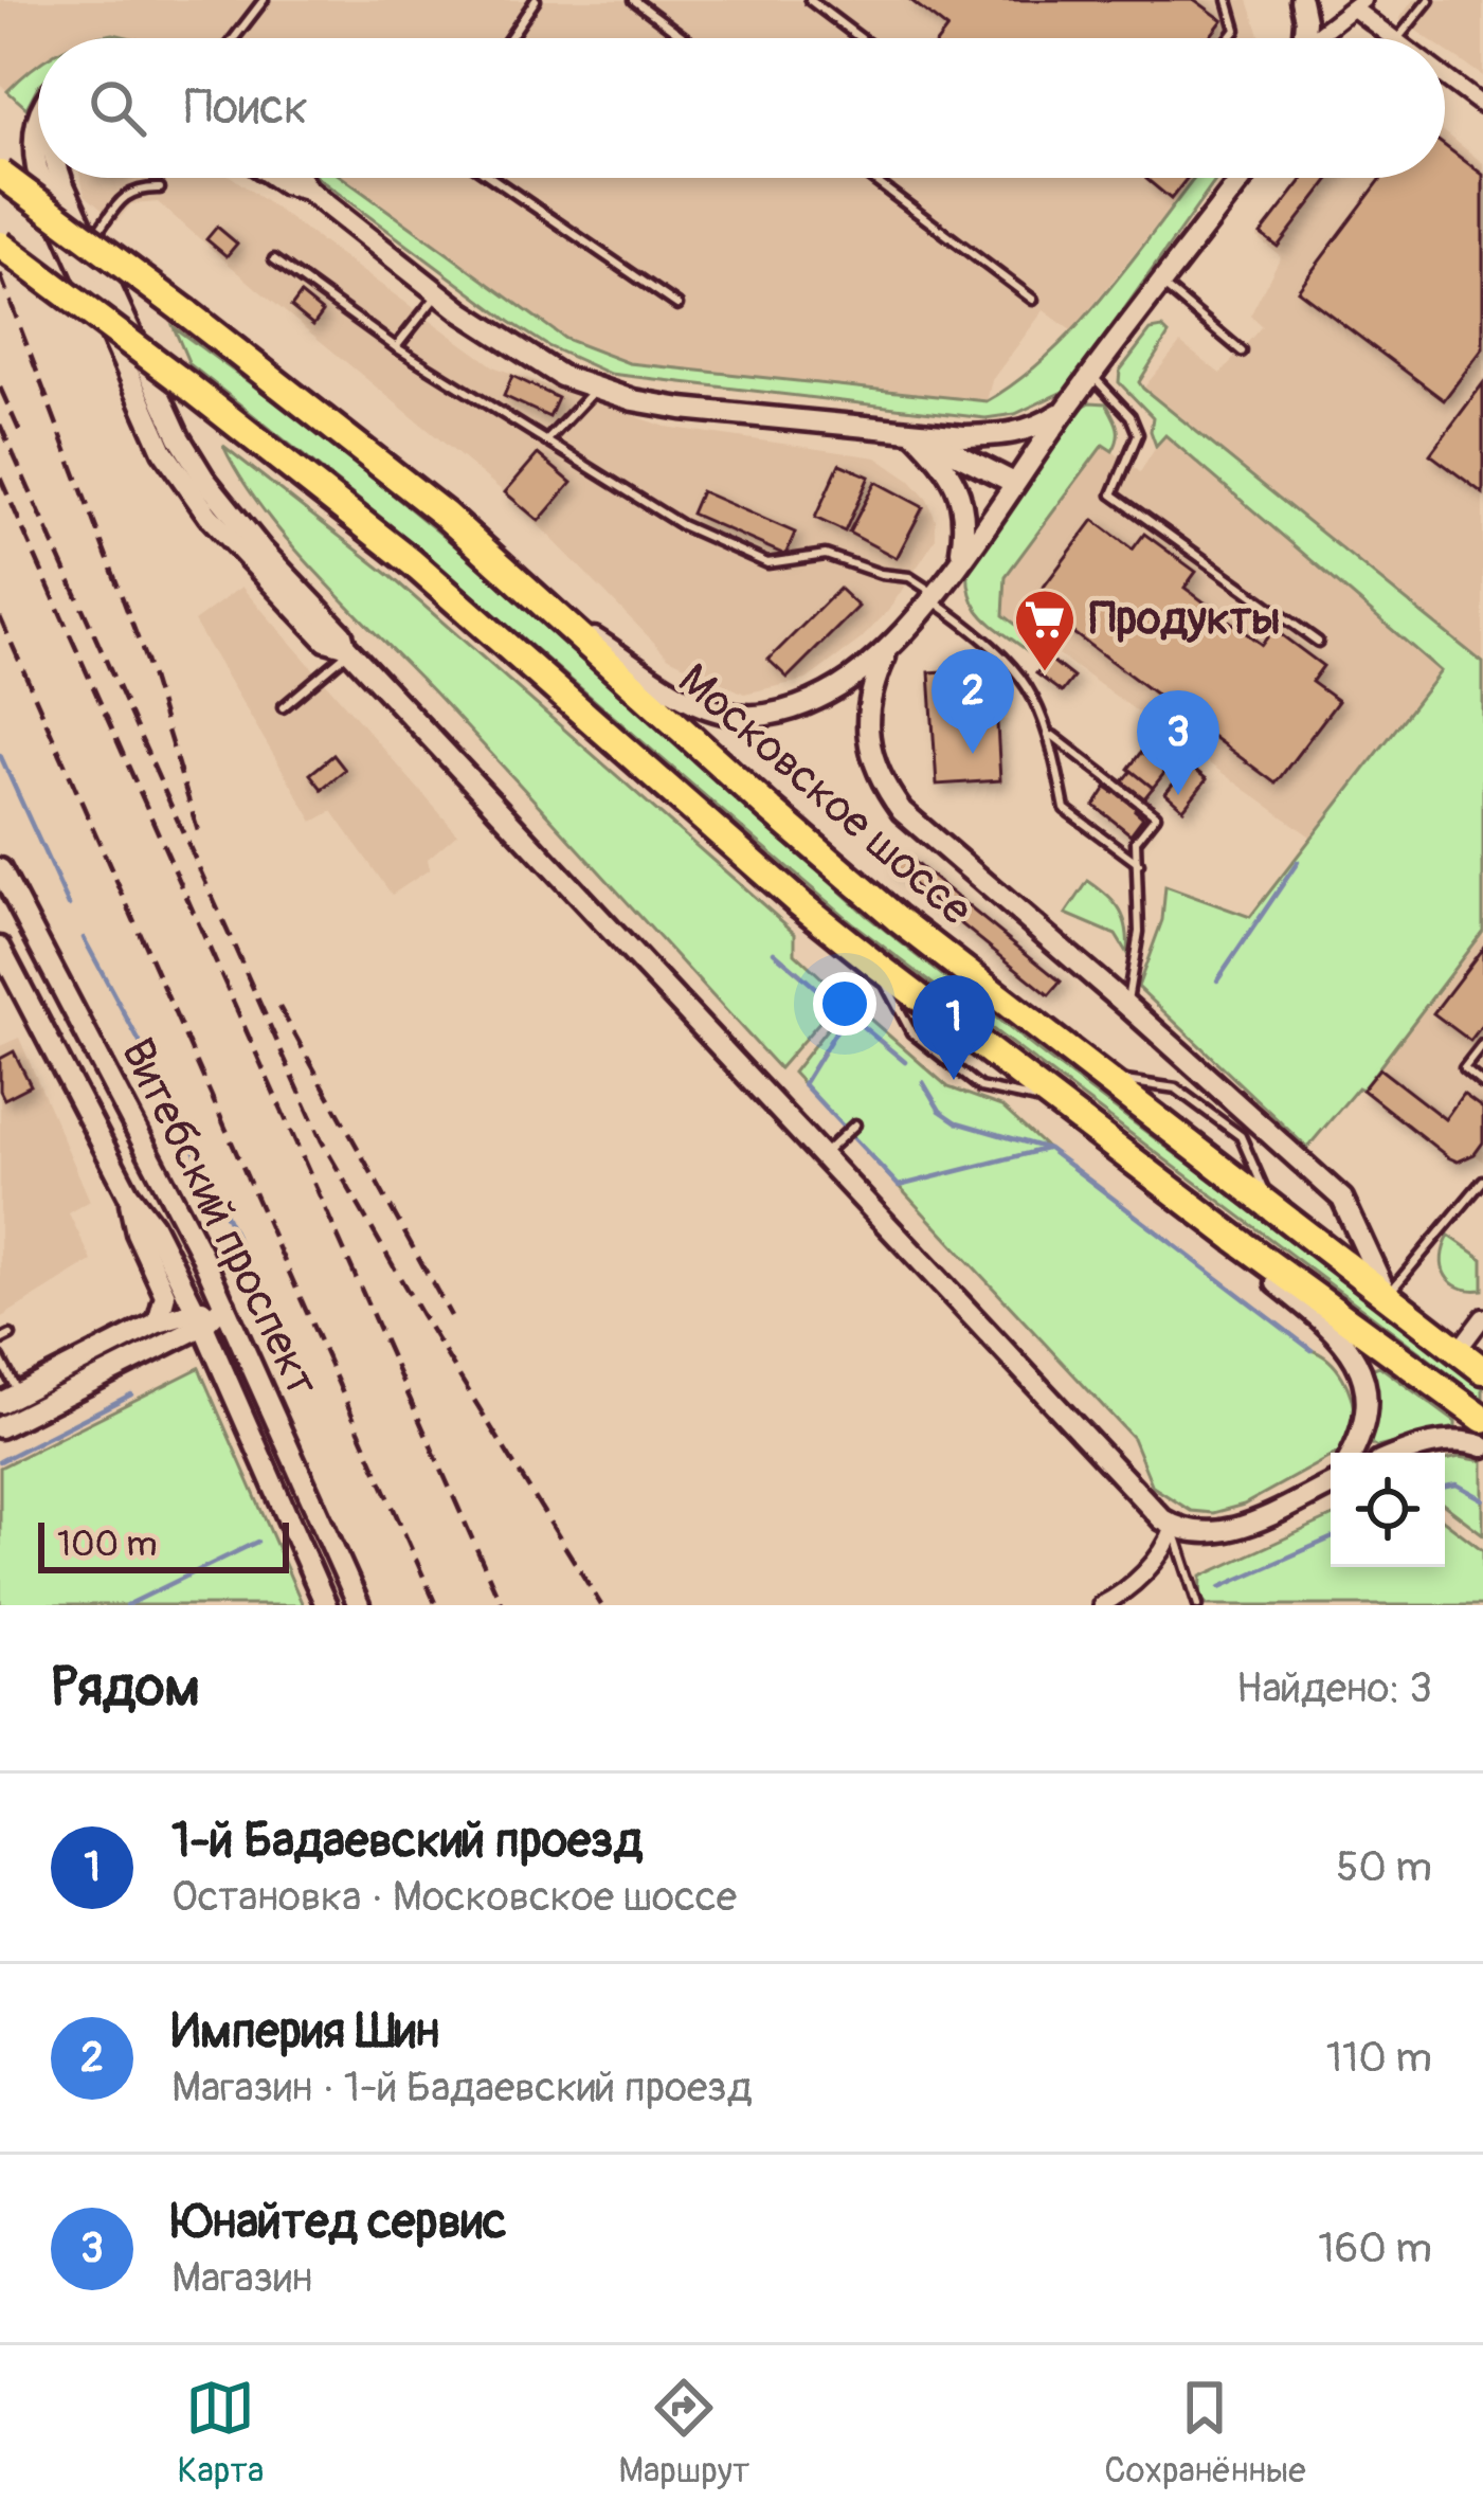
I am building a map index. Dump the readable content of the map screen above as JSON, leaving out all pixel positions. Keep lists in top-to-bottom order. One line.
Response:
{"streets":{"highway":["Московское шоссе"],"street":["Витебский проспект"]},"places":{"supermarket":["Продукты"]},"scale_bar":"100 m","page":{"search":"Поиск","pins":["2","3","1"],"scale":"100 m","heading":["Рядом","Найдено: 3"],"list":[{"mark":"1","name":"1-й Бадаевский проезд","note":"Остановка · Московское шоссе","value":"50 m"},{"mark":"2","name":"Империя Шин","note":"Магазин · 1-й Бадаевский проезд","value":"110 m"},{"mark":"3","name":"Юнайтед сервис","note":"Магазин","value":"160 m"}],"nav":["Карта","Маршрут","Сохранённые"]}}
